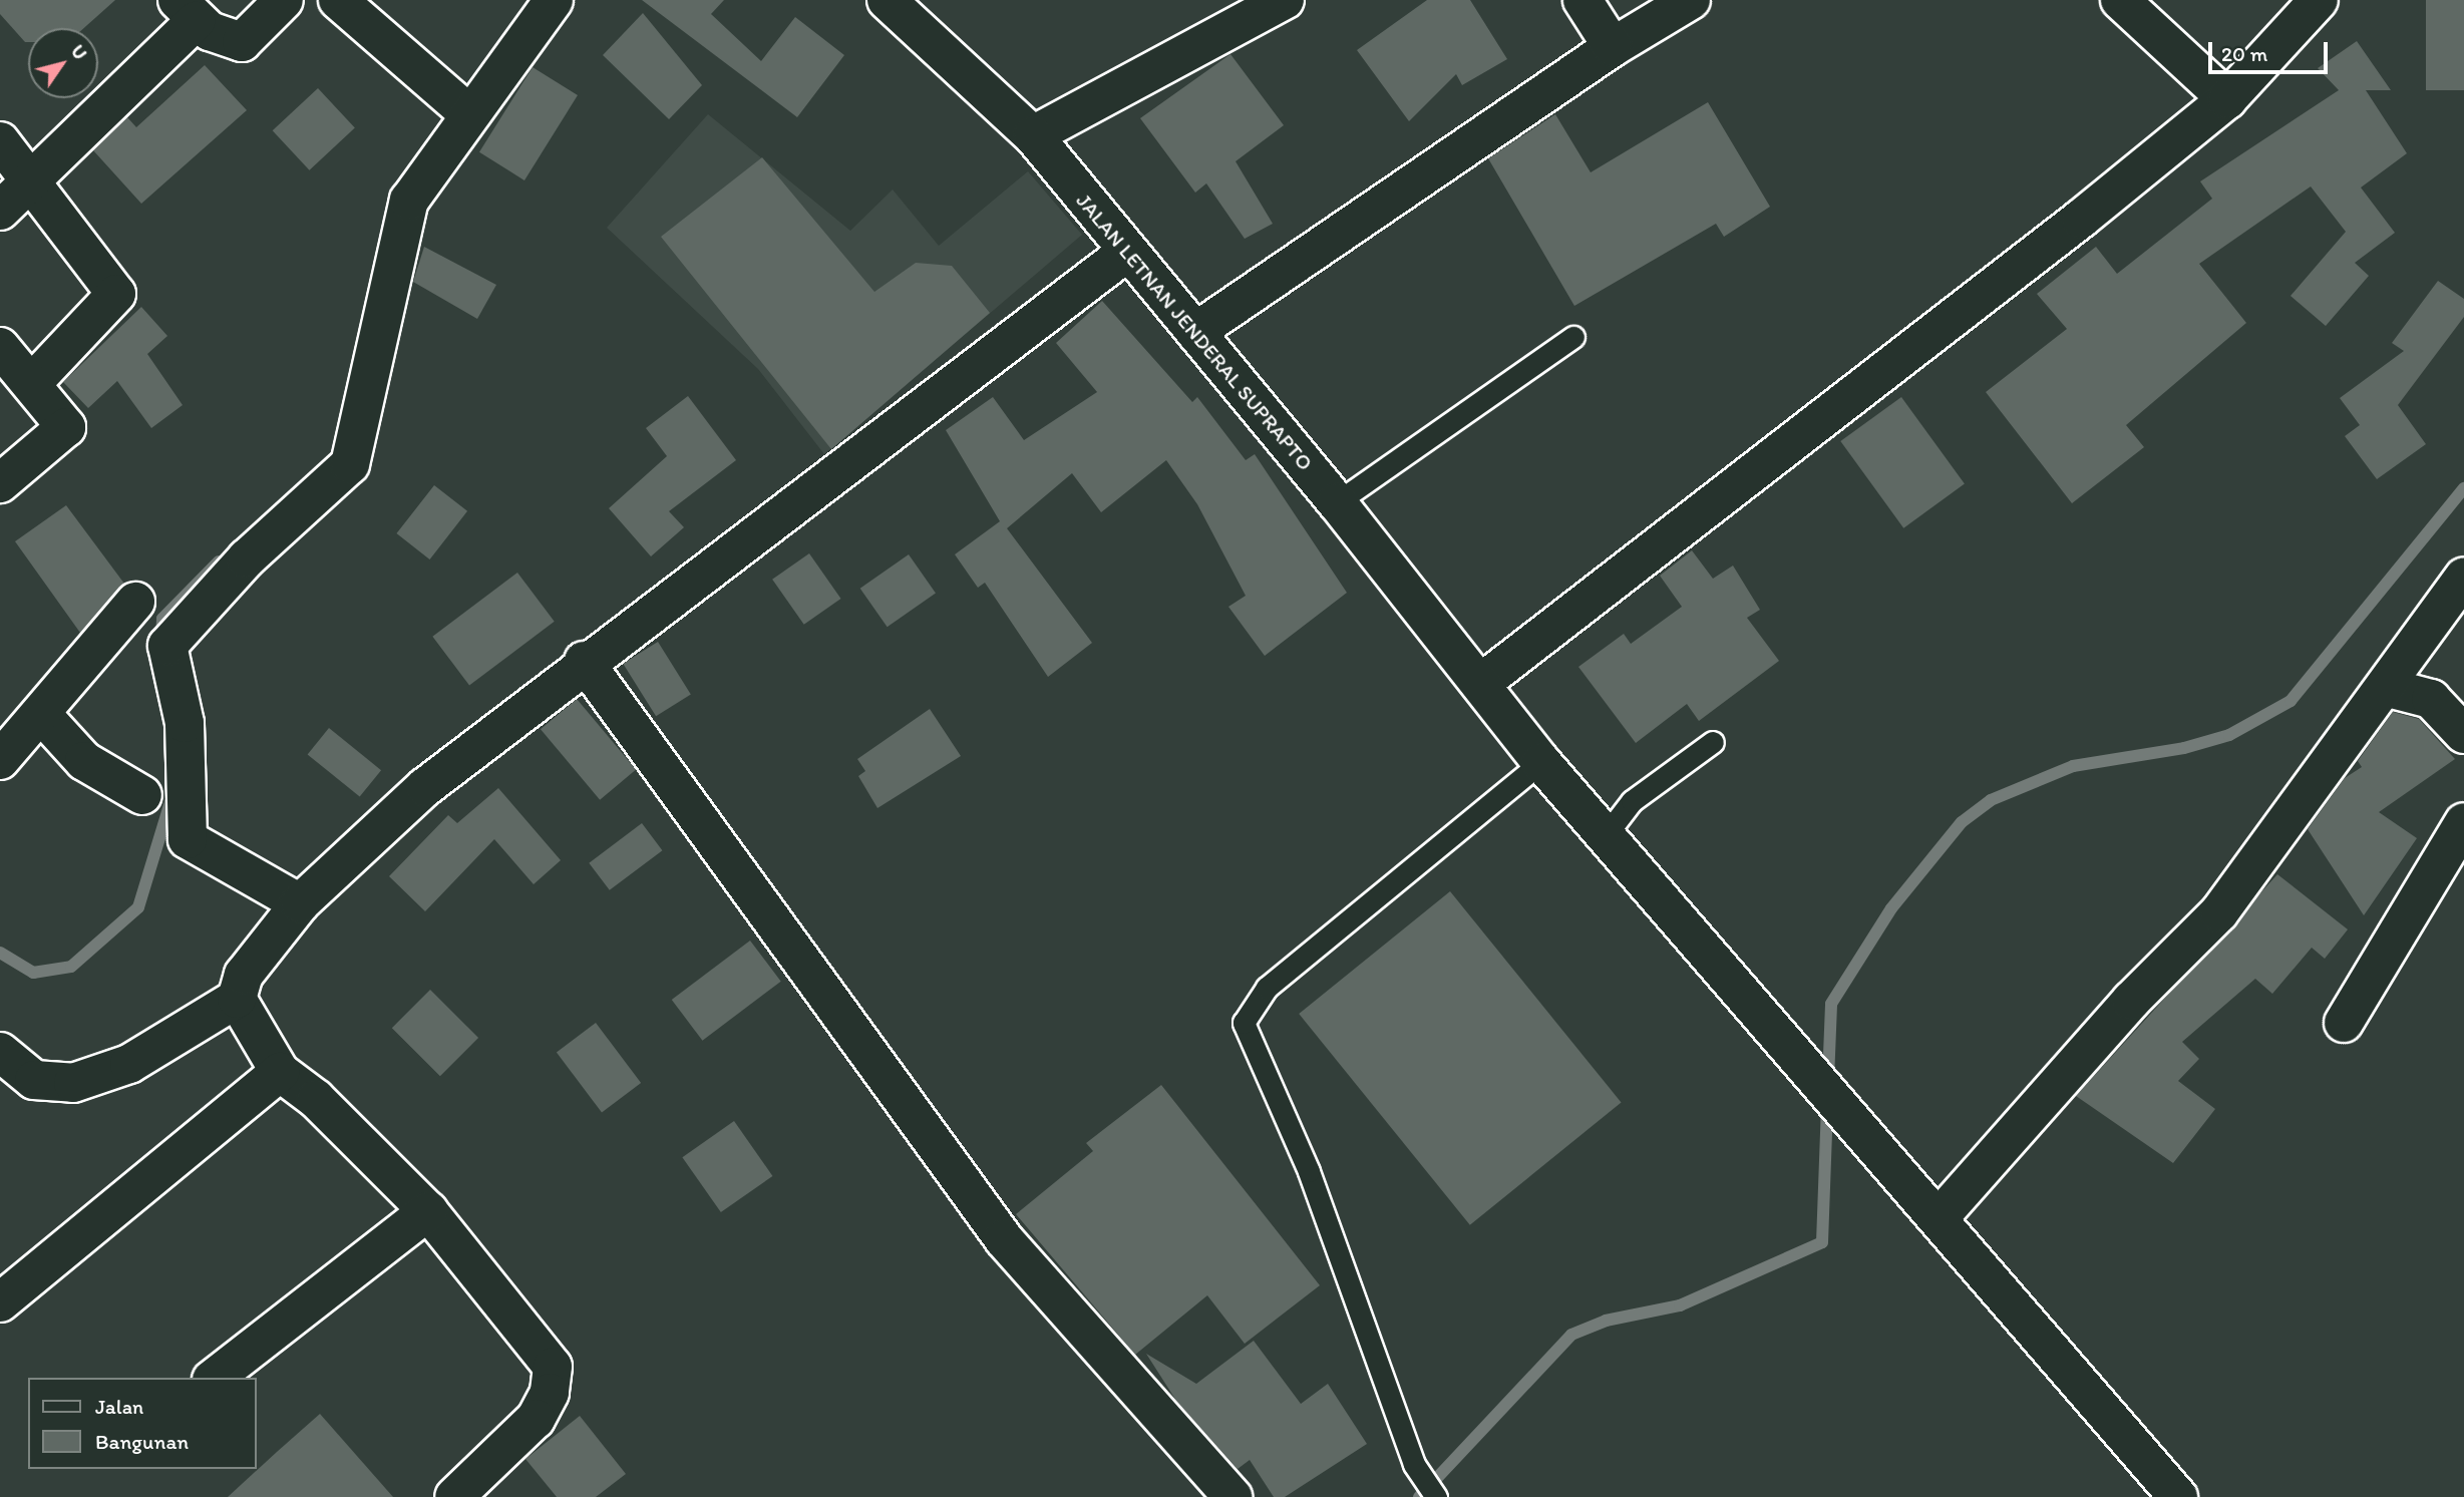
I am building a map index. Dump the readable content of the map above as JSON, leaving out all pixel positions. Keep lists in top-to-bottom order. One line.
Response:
{"streets":{"street":["JALAN LETNAN JENDERAL SUPRAPTO"]},"legend":["Jalan","Bangunan"],"scale_bar":"20 m","north":"top right"}
